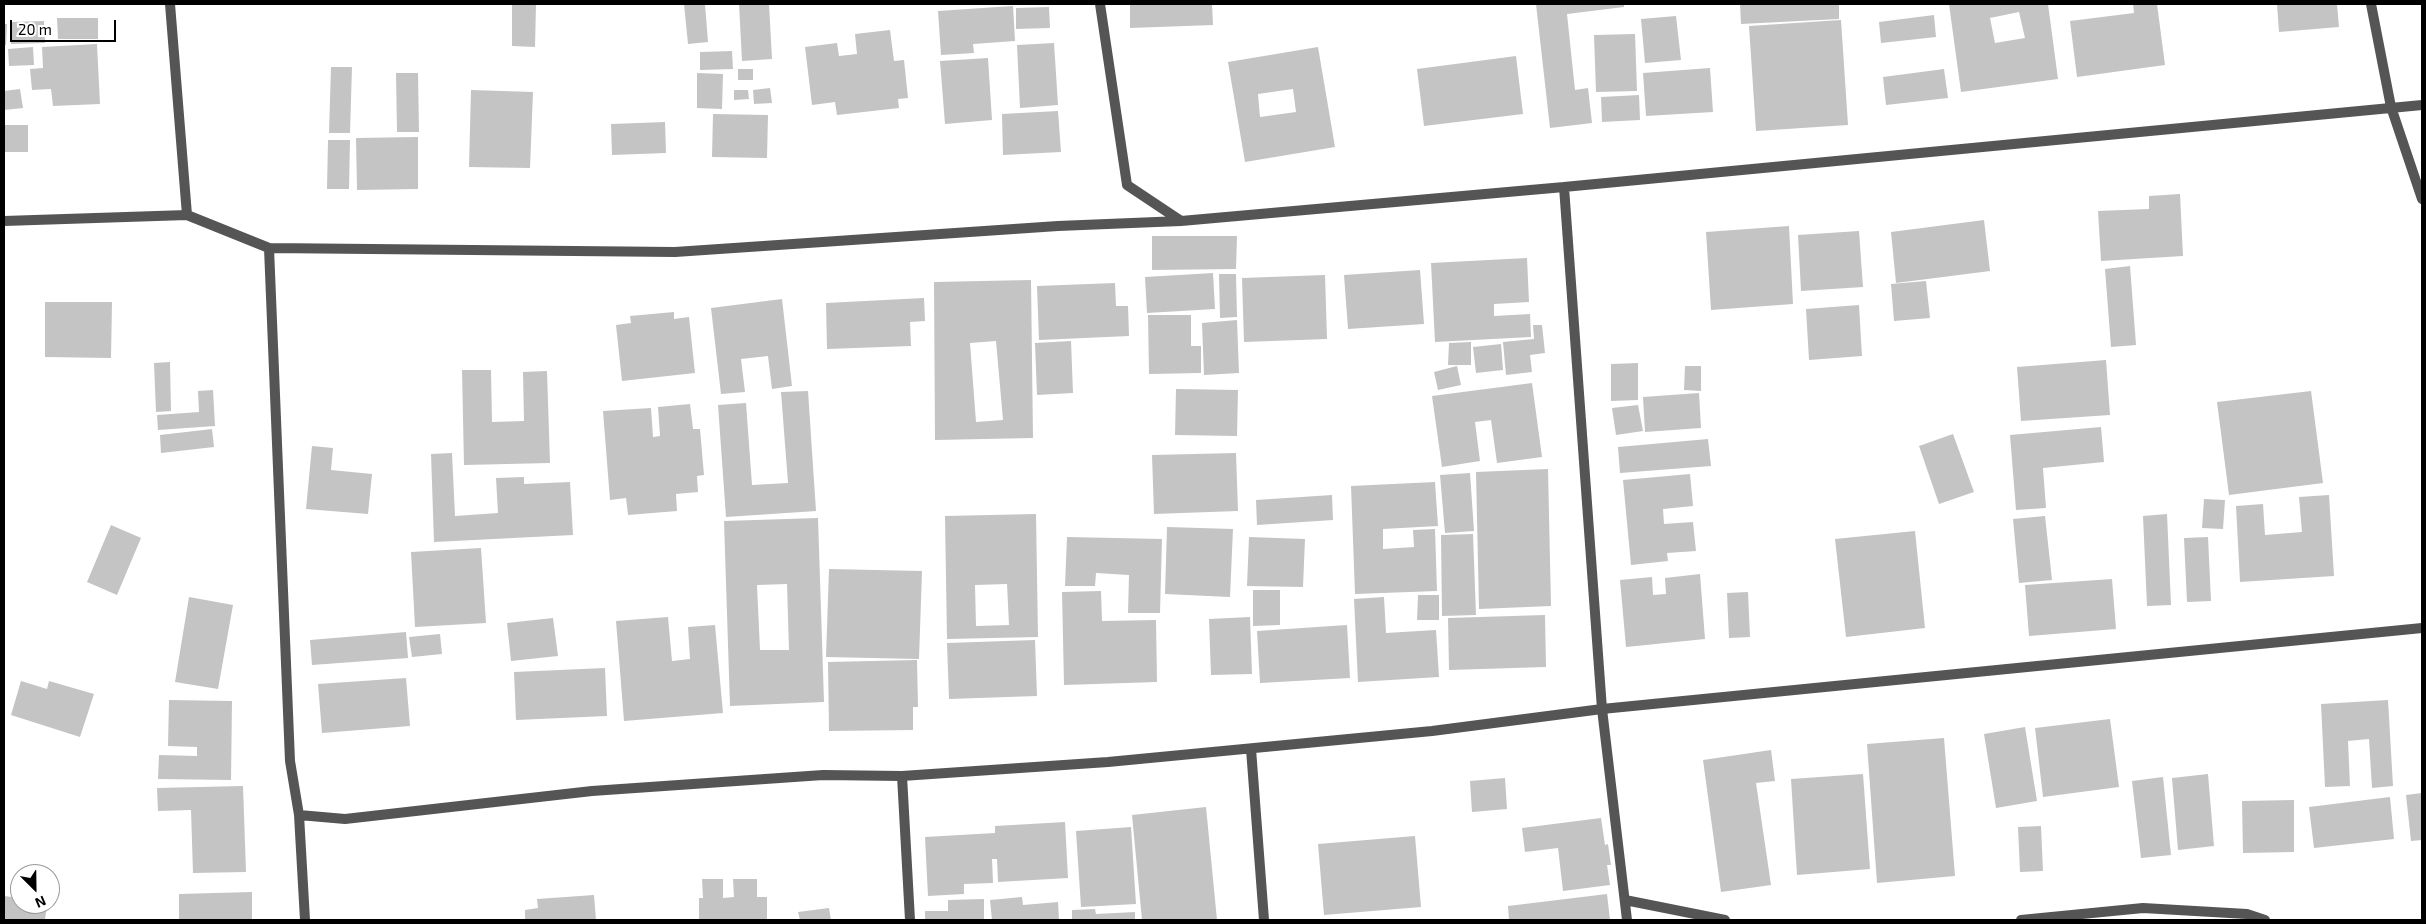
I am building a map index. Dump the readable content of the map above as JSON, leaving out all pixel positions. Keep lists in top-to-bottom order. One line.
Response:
{"scale_bar":"20 m","north":"bottom right"}
